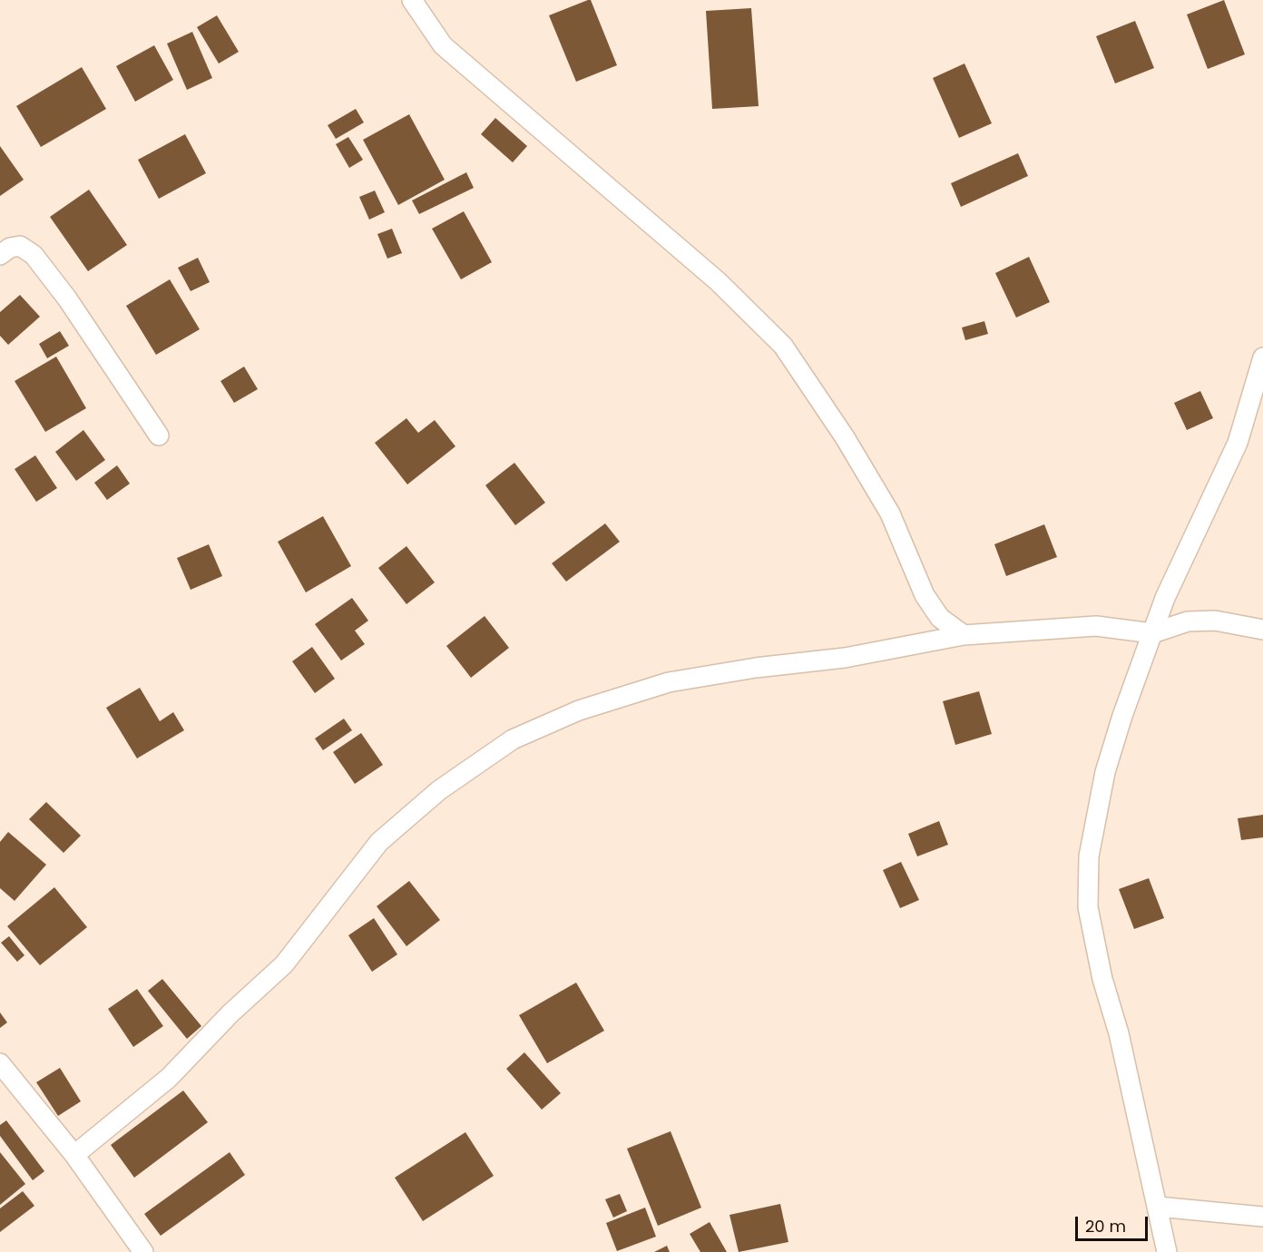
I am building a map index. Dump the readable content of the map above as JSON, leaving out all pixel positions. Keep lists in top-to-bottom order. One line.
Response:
{"scale_bar":"20 m"}
